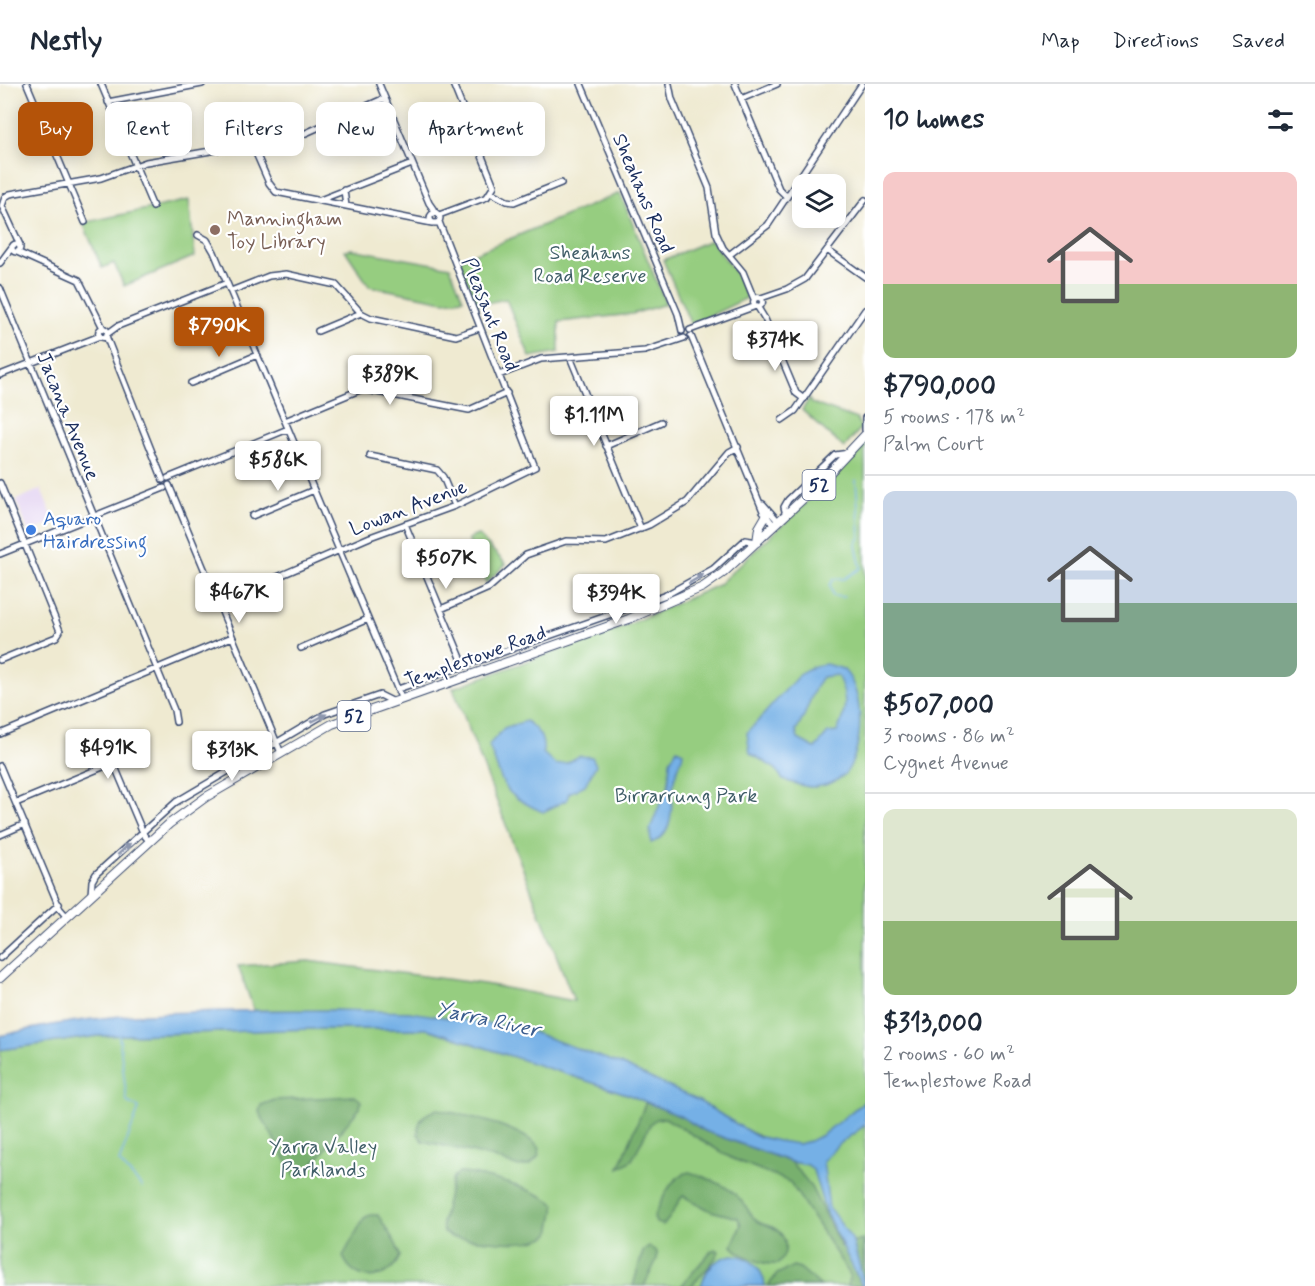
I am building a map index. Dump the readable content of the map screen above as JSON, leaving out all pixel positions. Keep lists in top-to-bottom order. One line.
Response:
{"streets":{"main road":["52","Templestowe Road"],"street":["Sheahans Road","Pleasant Road","Jacana Avenue","Lowan Avenue"]},"crossings":[["Sheahans Road","Templestowe Road"],["Pleasant Road","Lowan Avenue"]],"water":["Yarra River"],"parks":["Sheahans Road Reserve","Birrarrung Park","Yarra Valley Parklands"],"places":["Manningham Toy Library","Aquaro Hairdressing"],"page":{"header":"Nestly","nav":["Map","Directions","Saved"],"heading":"10 homes","chip":["Buy","Rent","Filters","New","Apartment"],"list":[{"name":"$790,000","note":"5 rooms · 178 m² · Palm Court"},{"name":"$507,000","note":"3 rooms · 86 m² · Cygnet Avenue"},{"name":"$313,000","note":"2 rooms · 60 m² · Templestowe Road"}],"price":["$790K","$374K","$389K","$1.11M","$586K","$507K","$467K","$394K","$491K","$313K"]}}
